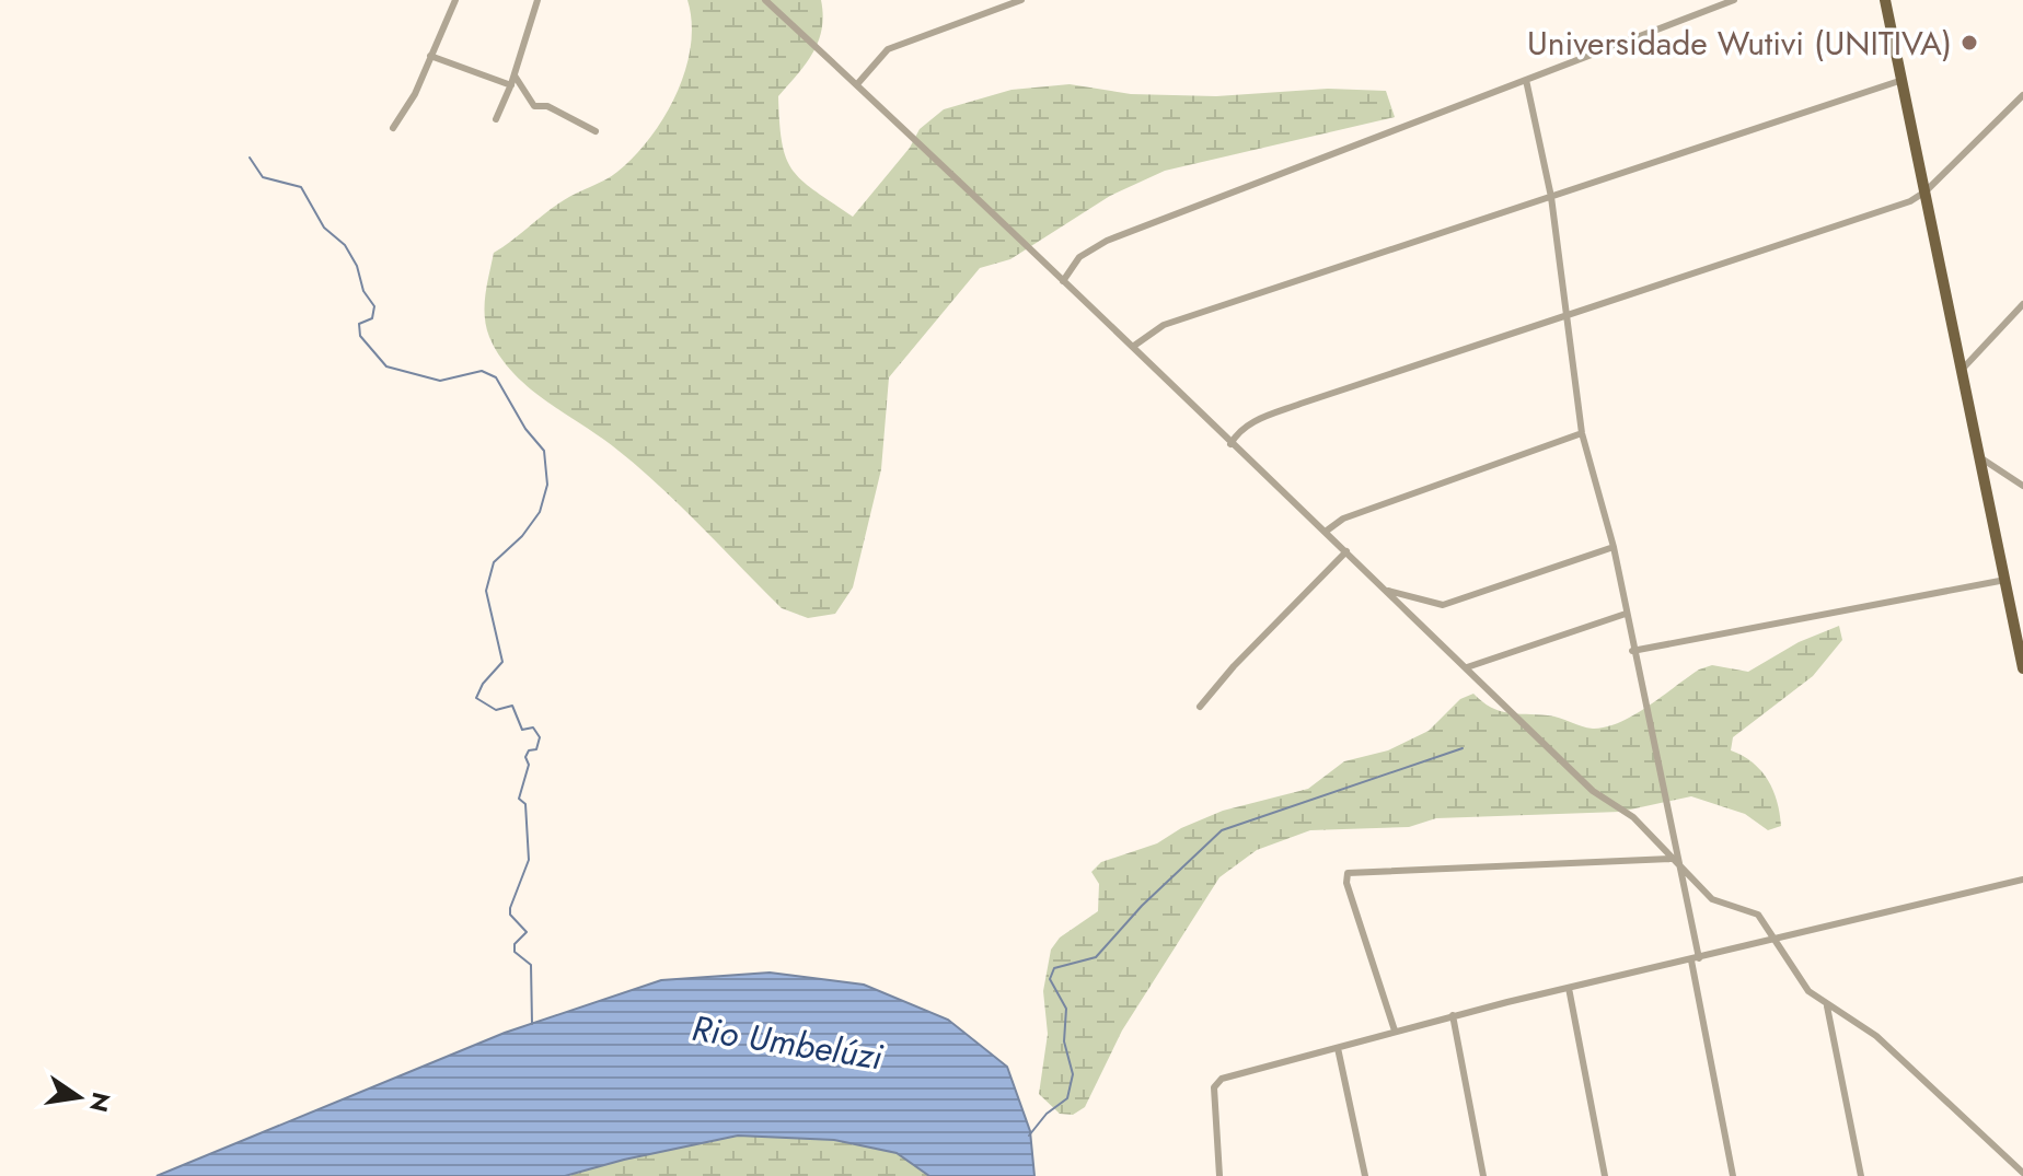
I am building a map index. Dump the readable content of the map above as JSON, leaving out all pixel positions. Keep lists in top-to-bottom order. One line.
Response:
{"water":["Rio Umbelúzi"],"places":["Universidade Wutivi (UNITIVA)"],"north":"right"}
